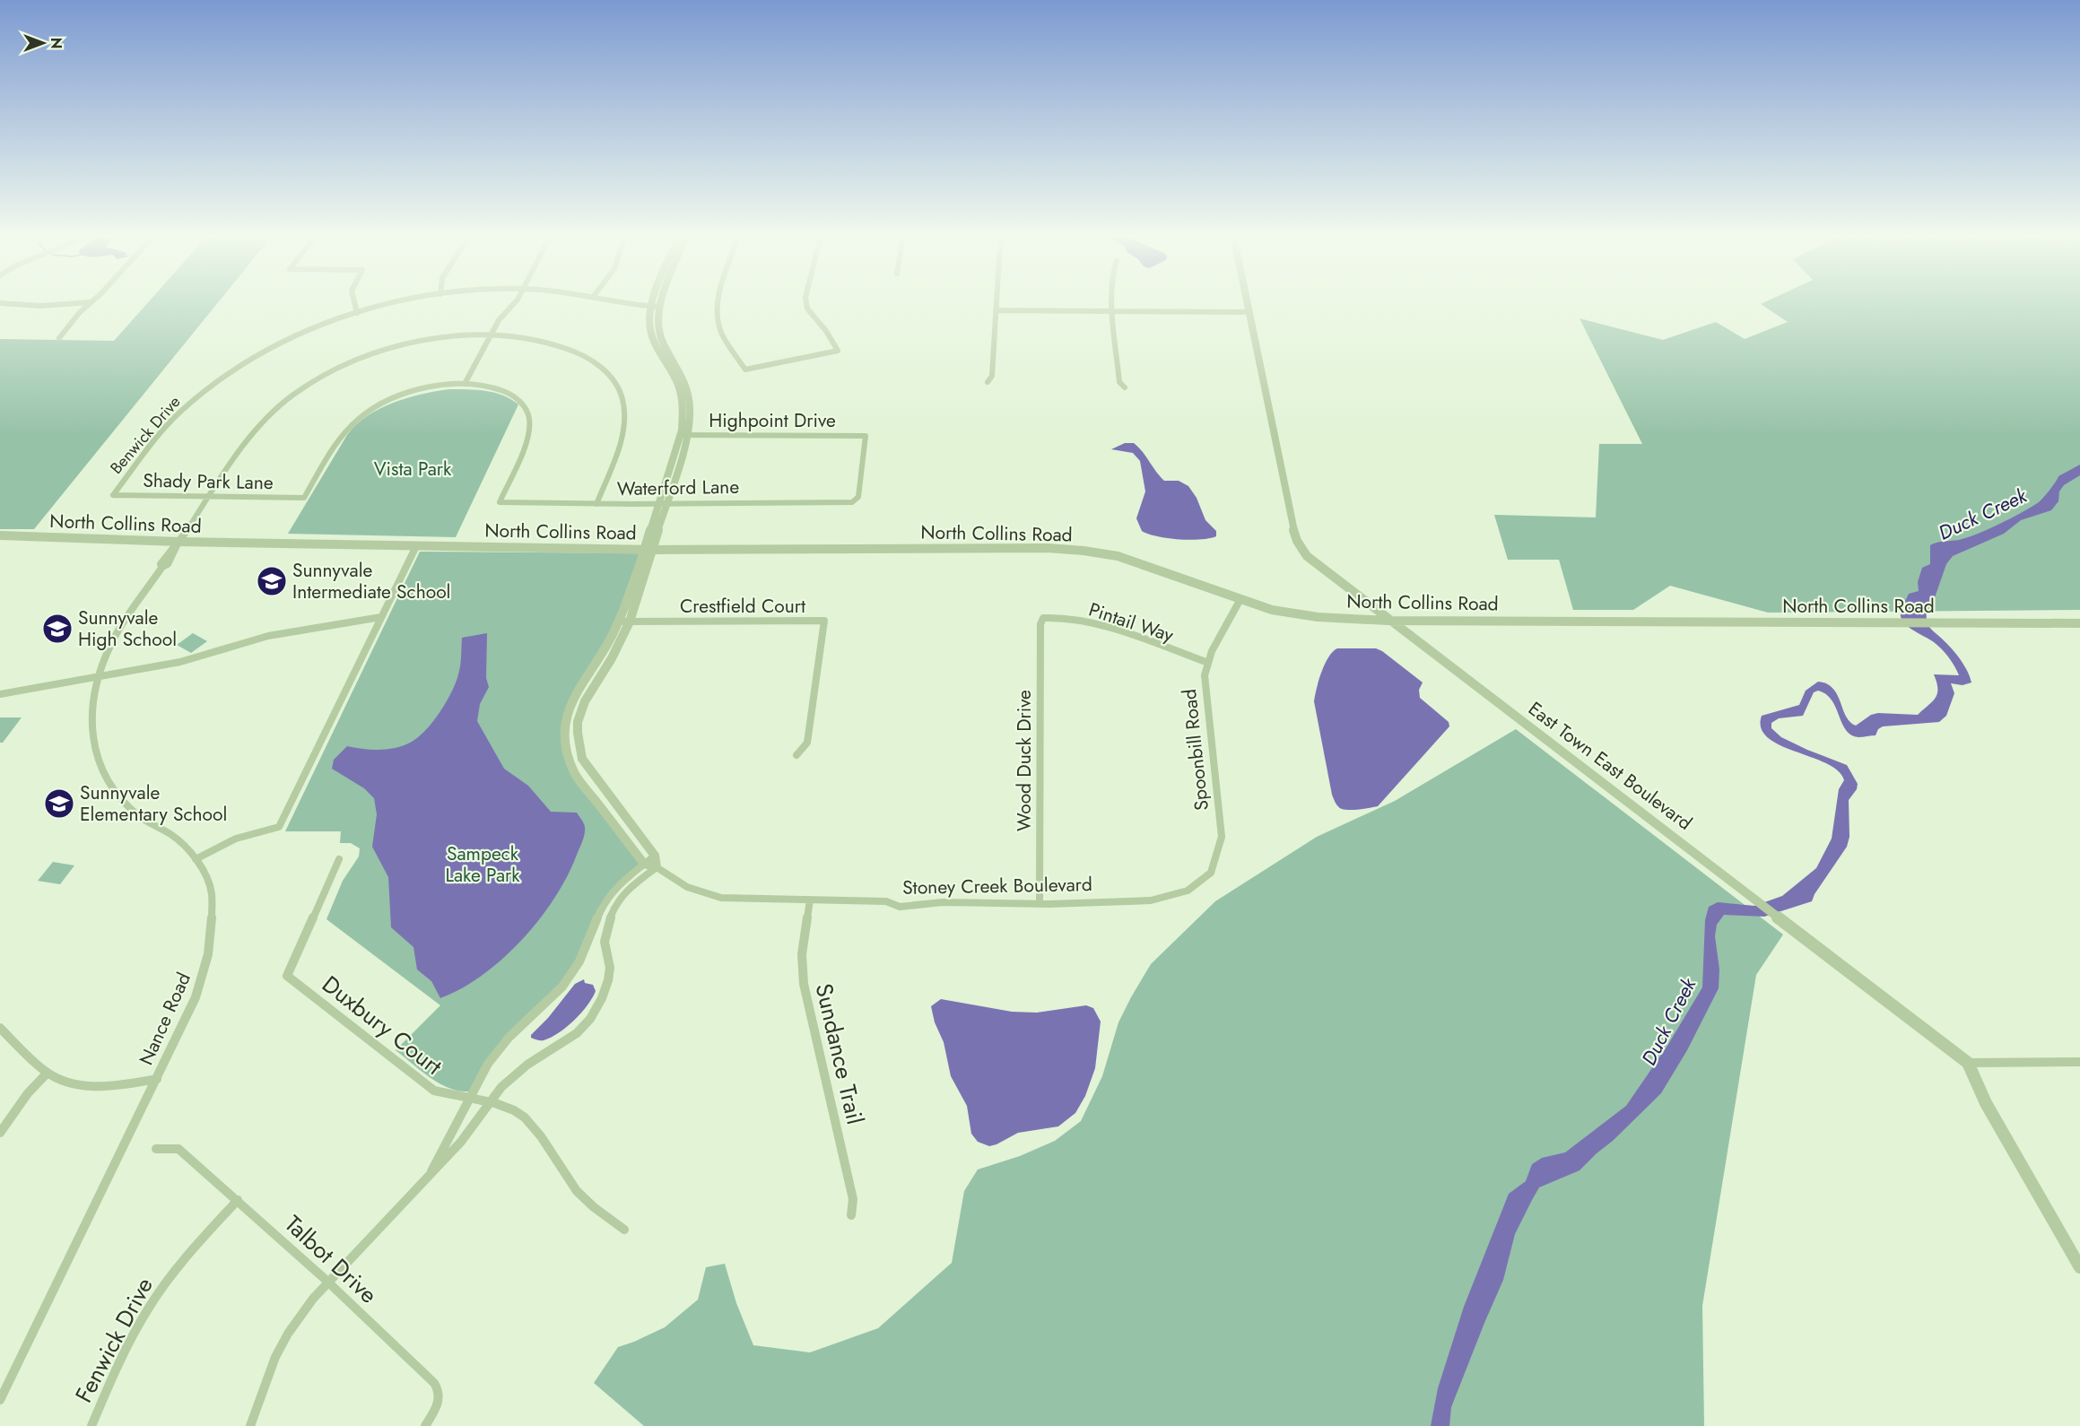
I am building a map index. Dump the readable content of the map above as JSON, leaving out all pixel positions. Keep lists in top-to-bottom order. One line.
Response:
{"streets":{"street":["Highpoint Drive","Benwick Drive","Shady Park Lane","Waterford Lane","North Collins Road","Crestfield Court","Pintail Way","Spoonbill Road","Wood Duck Drive","East Town East Boulevard","Stoney Creek Boulevard","Nance Road","Duxbury Court","Sundance Trail","Talbot Drive","Fenwick Drive"]},"crossings":[["Highpoint Drive","Waterford Lane"],["Benwick Drive","Shady Park Lane"],["Shady Park Lane","Waterford Lane"],["Shady Park Lane","Nance Road"],["Waterford Lane","Nance Road"],["North Collins Road","Spoonbill Road"],["North Collins Road","East Town East Boulevard"],["North Collins Road","Nance Road"],["Pintail Way","Spoonbill Road"],["Pintail Way","Wood Duck Drive"],["Spoonbill Road","Stoney Creek Boulevard"],["Wood Duck Drive","Stoney Creek Boulevard"],["Stoney Creek Boulevard","Sundance Trail"],["Talbot Drive","Fenwick Drive"]],"water":["Duck Creek"],"parks":["Vista Park","Sampeck Lake Park"],"places":{"school or university":["Sunnyvale Intermediate School","Sunnyvale High School","Sunnyvale Elementary School"]},"north":"right"}
